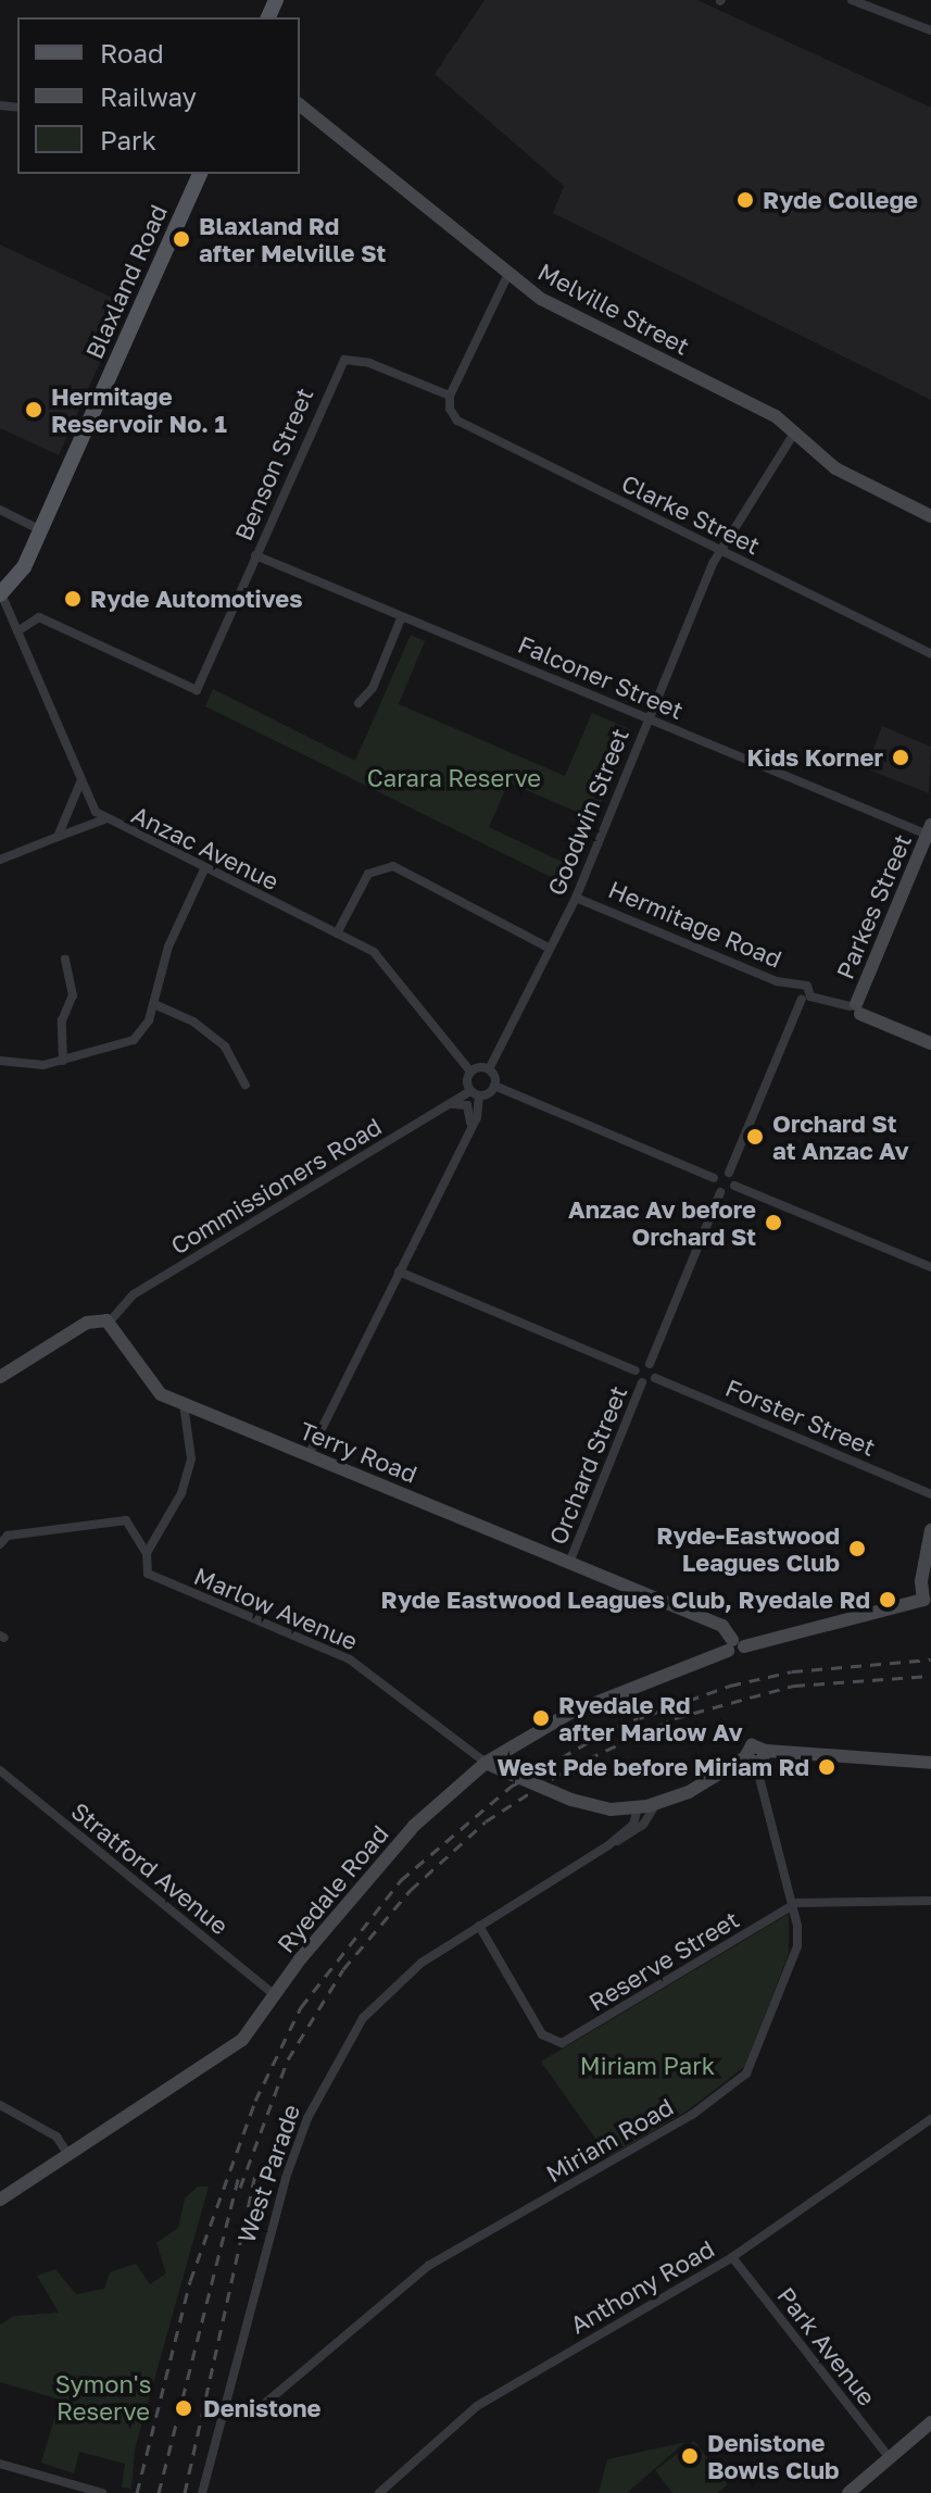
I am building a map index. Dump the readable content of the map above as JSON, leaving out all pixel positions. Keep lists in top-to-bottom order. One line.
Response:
{"streets":{"main road":["Blaxland Road"],"street":["Melville Street","Benson Street","Clarke Street","Falconer Street","Goodwin Street","Anzac Avenue","Parkes Street","Hermitage Road","Commissioners Road","Forster Street","Terry Road","Orchard Street","Marlow Avenue","Stratford Avenue","Ryedale Road","Reserve Street","Miriam Road","West Parade","Anthony Road","Park Avenue"]},"crossings":[["Blaxland Road","Anzac Avenue"],["Melville Street","Goodwin Street"],["Benson Street","Clarke Street"],["Benson Street","Falconer Street"],["Benson Street","Anzac Avenue"],["Clarke Street","Goodwin Street"],["Falconer Street","Goodwin Street"],["Falconer Street","Parkes Street"],["Goodwin Street","Hermitage Road"],["Parkes Street","Hermitage Road"],["Commissioners Road","Terry Road"],["Terry Road","Orchard Street"],["Terry Road","Ryedale Road"],["Marlow Avenue","Ryedale Road"],["Marlow Avenue","West Parade"],["Stratford Avenue","Ryedale Road"],["Reserve Street","Miriam Road"],["Reserve Street","West Parade"],["Miriam Road","West Parade"],["Anthony Road","Park Avenue"]],"parks":["Carara Reserve","Miriam Park","Symon's Reserve"],"places":["Ryde College","Blaxland Rd after Melville St","Hermitage Reservoir No. 1","Ryde Automotives","Kids Korner","Orchard St at Anzac Av","Anzac Av before Orchard St","Ryde-Eastwood Leagues Club","Ryde Eastwood Leagues Club, Ryedale Rd","Ryedale Rd after Marlow Av","West Pde before Miriam Rd","Denistone","Denistone Bowls Club"],"legend":["Road","Railway","Park"]}
